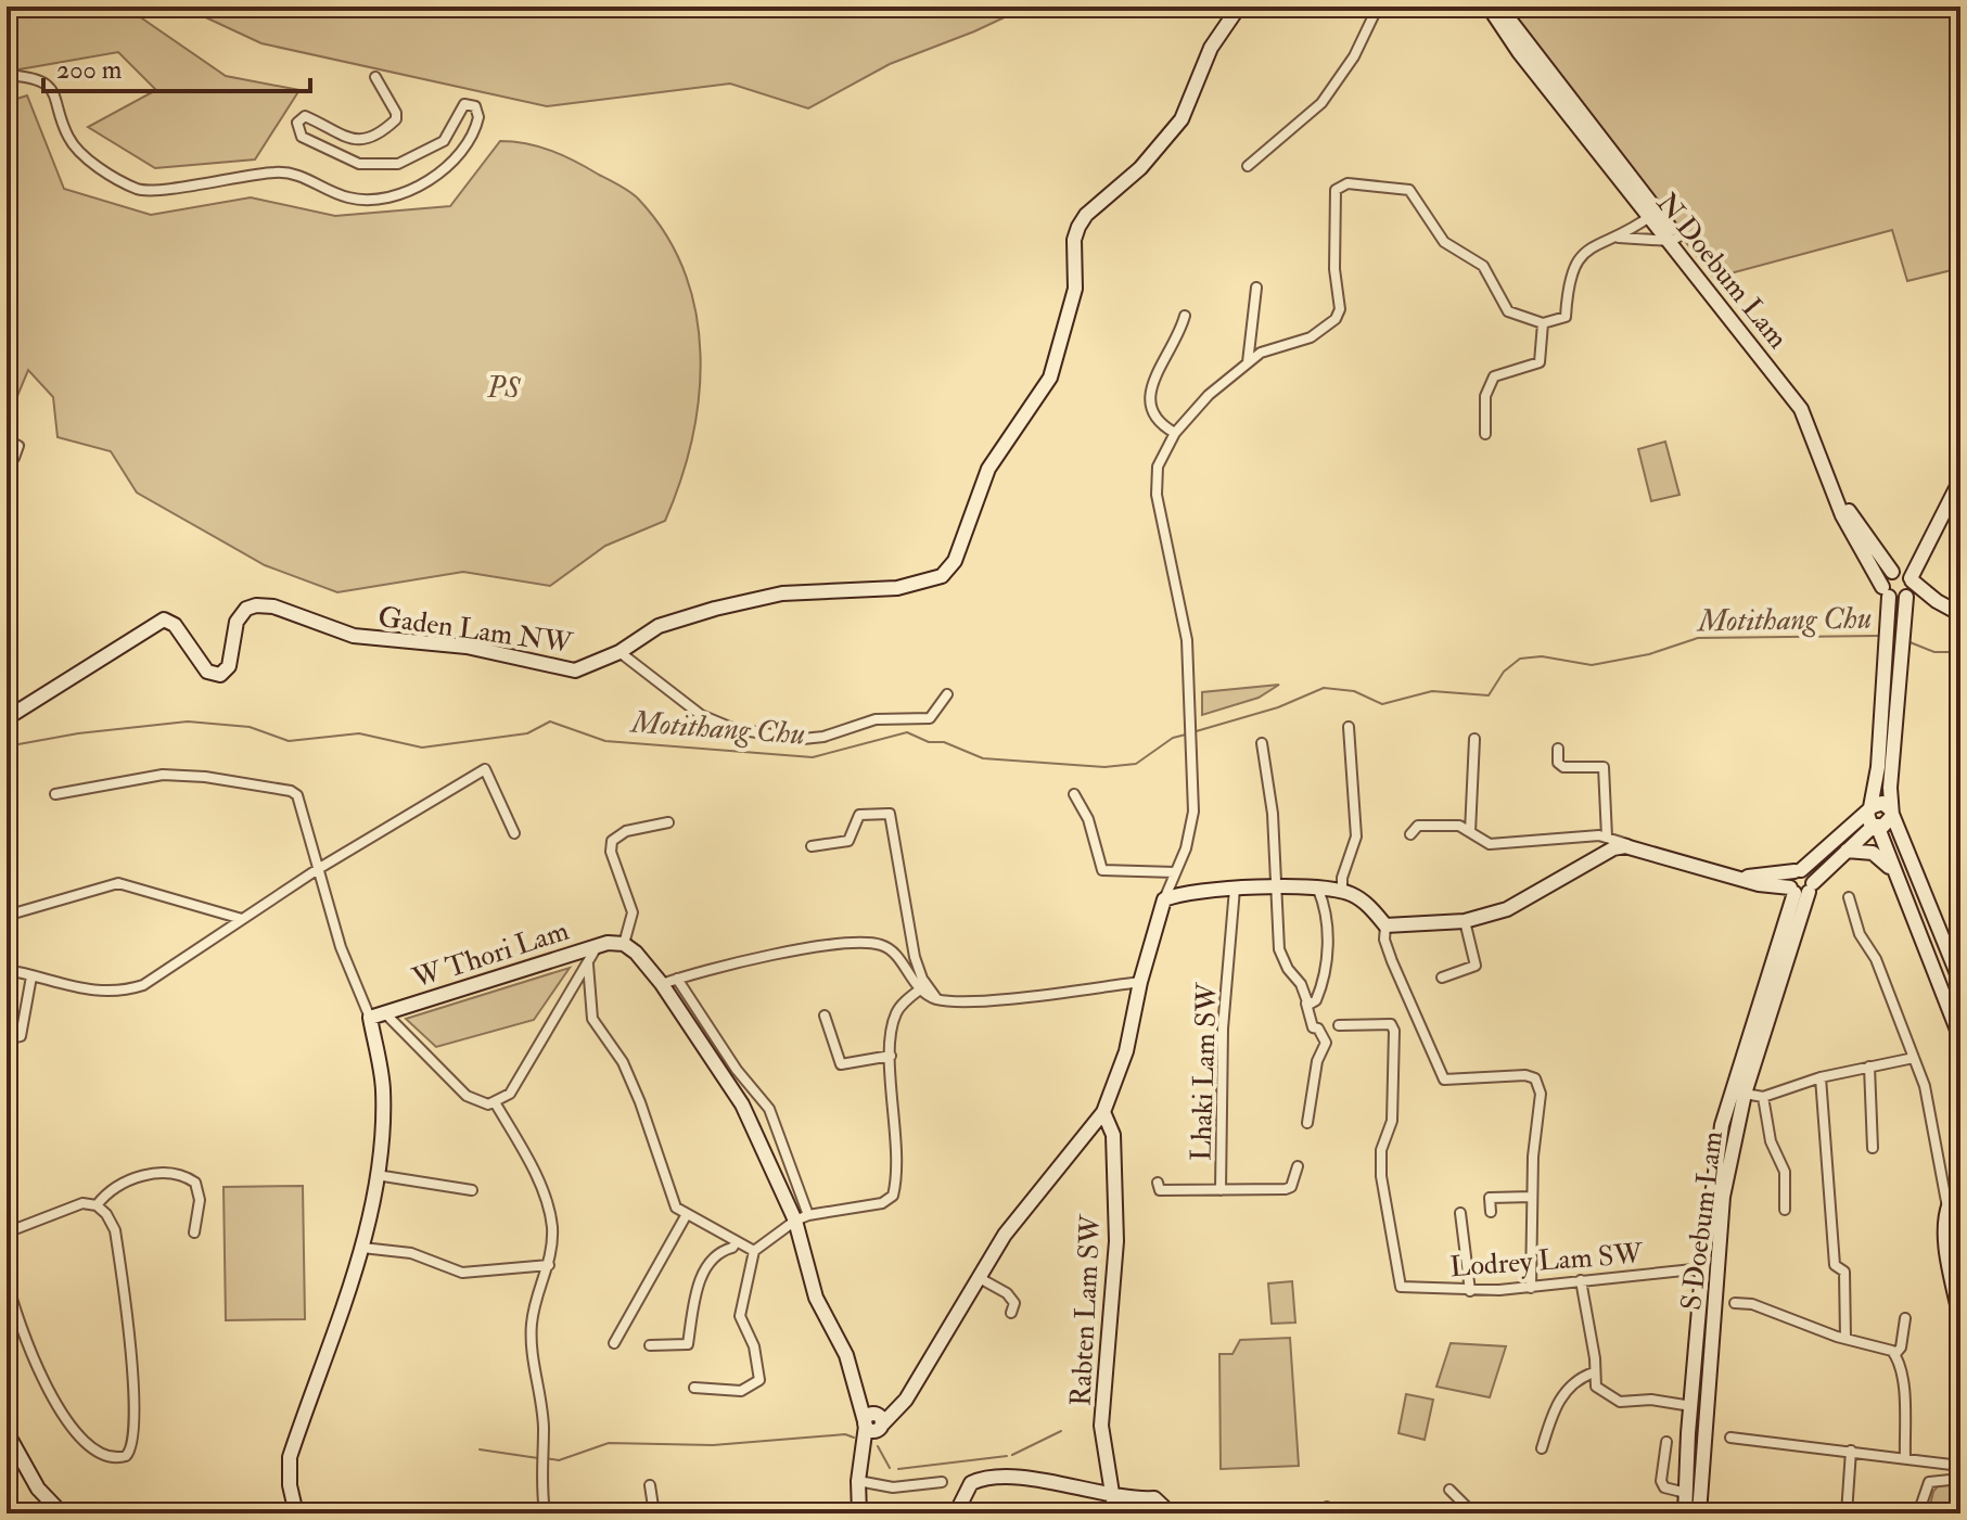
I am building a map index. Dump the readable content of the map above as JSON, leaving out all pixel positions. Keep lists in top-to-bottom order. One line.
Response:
{"streets":{"main road":["N Doebum Lam","Gaden Lam NW","W Thori Lam","S Doebum Lam","Rabten Lam SW"],"street":["Lhaki Lam SW","Lodrey Lam SW"]},"crossings":[["S Doebum Lam","Lodrey Lam SW"]],"water":["Motithang Chu"],"parks":["PS"],"scale_bar":"200 m"}
